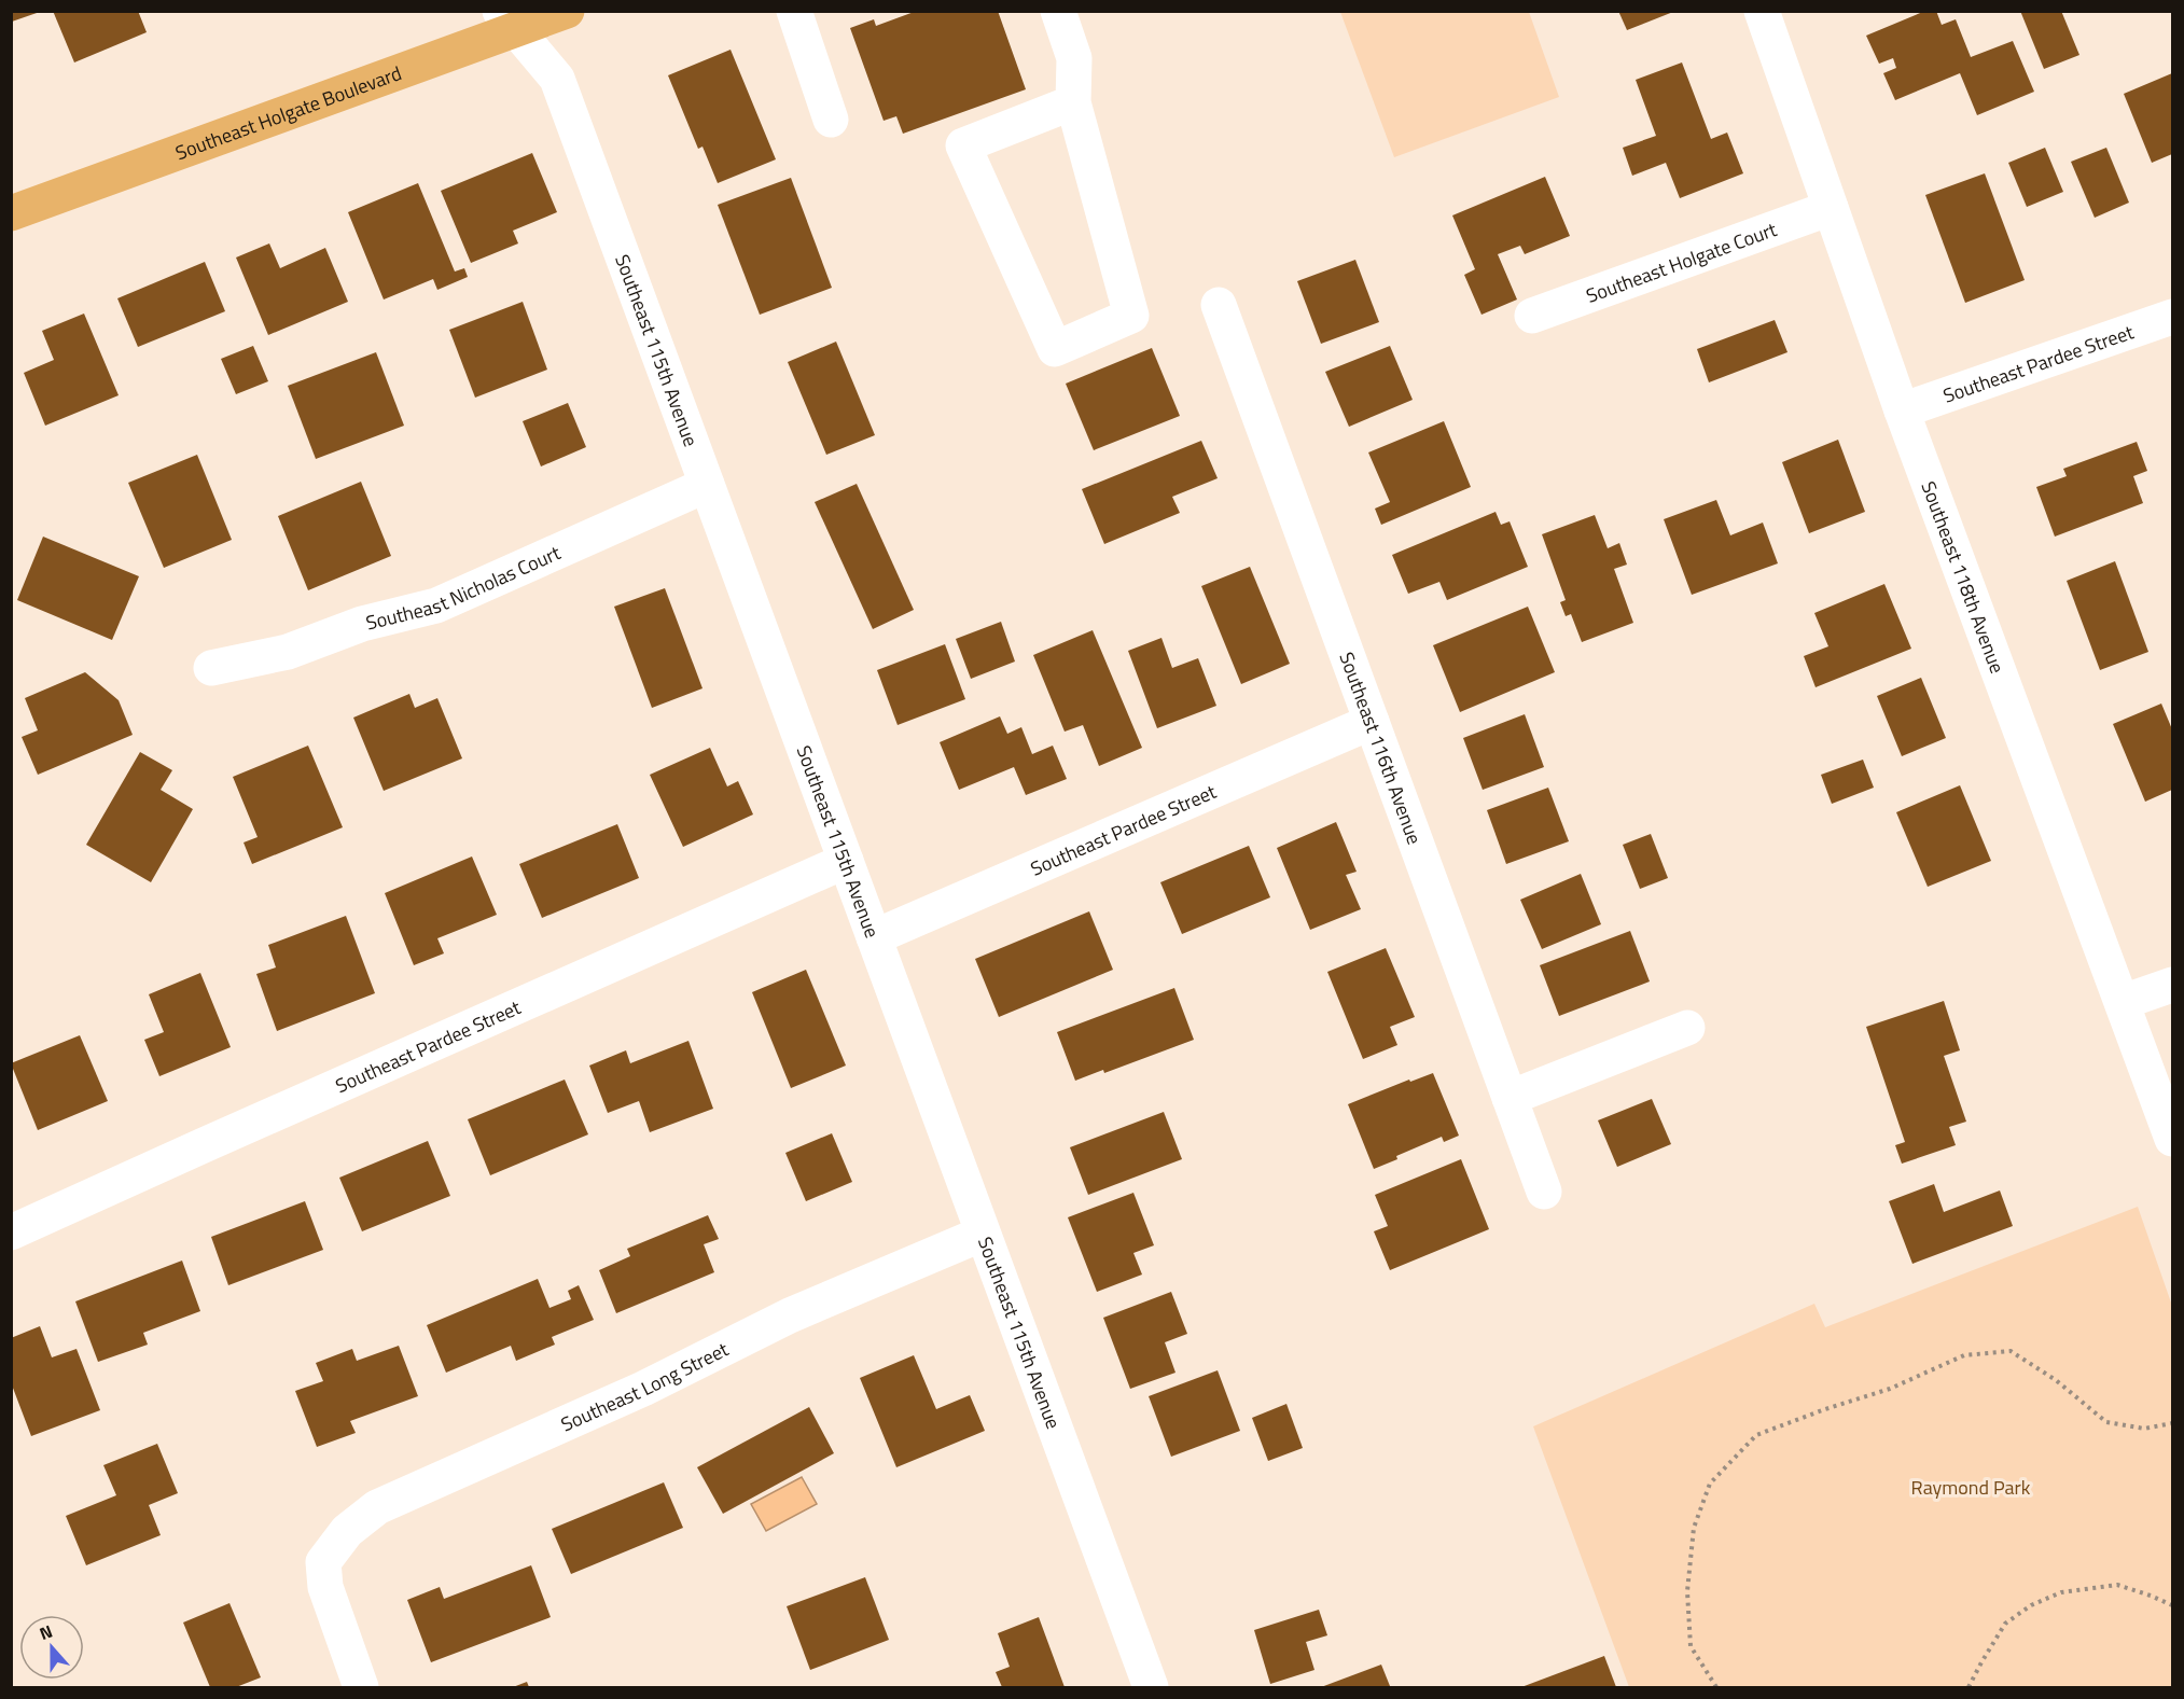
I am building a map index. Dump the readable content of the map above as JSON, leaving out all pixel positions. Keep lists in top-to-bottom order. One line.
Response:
{"streets":{"main road":["Southeast Holgate Boulevard"],"street":["Southeast Holgate Court","Southeast 115th Avenue","Southeast Pardee Street","Southeast 118th Avenue","Southeast Nicholas Court","Southeast 116th Avenue","Southeast Long Street"]},"crossings":[["Southeast Holgate Boulevard","Southeast 115th Avenue"],["Southeast Holgate Court","Southeast 118th Avenue"],["Southeast 115th Avenue","Southeast Pardee Street"],["Southeast 115th Avenue","Southeast Nicholas Court"],["Southeast 115th Avenue","Southeast Long Street"],["Southeast Pardee Street","Southeast 118th Avenue"],["Southeast Pardee Street","Southeast 116th Avenue"]],"parks":["Raymond Park"],"north":"top"}
